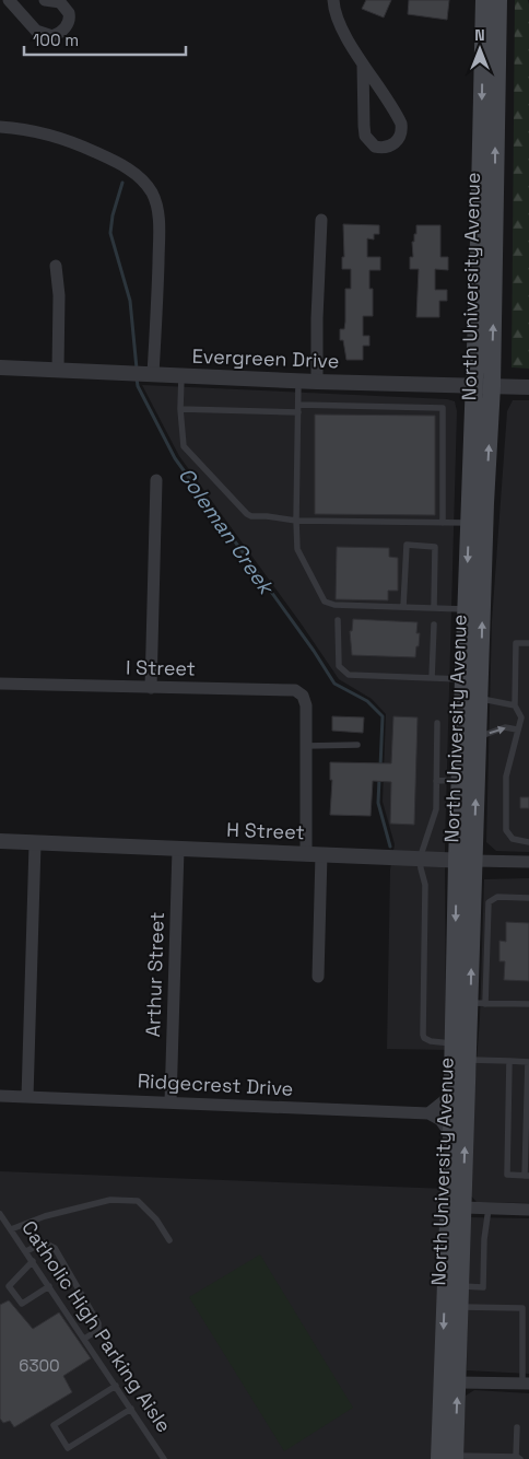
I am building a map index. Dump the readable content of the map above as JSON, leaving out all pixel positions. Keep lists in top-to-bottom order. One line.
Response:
{"streets":{"main road":["North University Avenue"],"street":["Evergreen Drive","I Street","H Street","Arthur Street","Ridgecrest Drive"],"lane":["Catholic High Parking Aisle"]},"crossings":[["North University Avenue","Evergreen Drive"],["North University Avenue","H Street"],["H Street","Arthur Street"],["Arthur Street","Ridgecrest Drive"]],"water":["Coleman Creek"],"house_numbers":["6300"],"scale_bar":"100 m","north":"top"}
